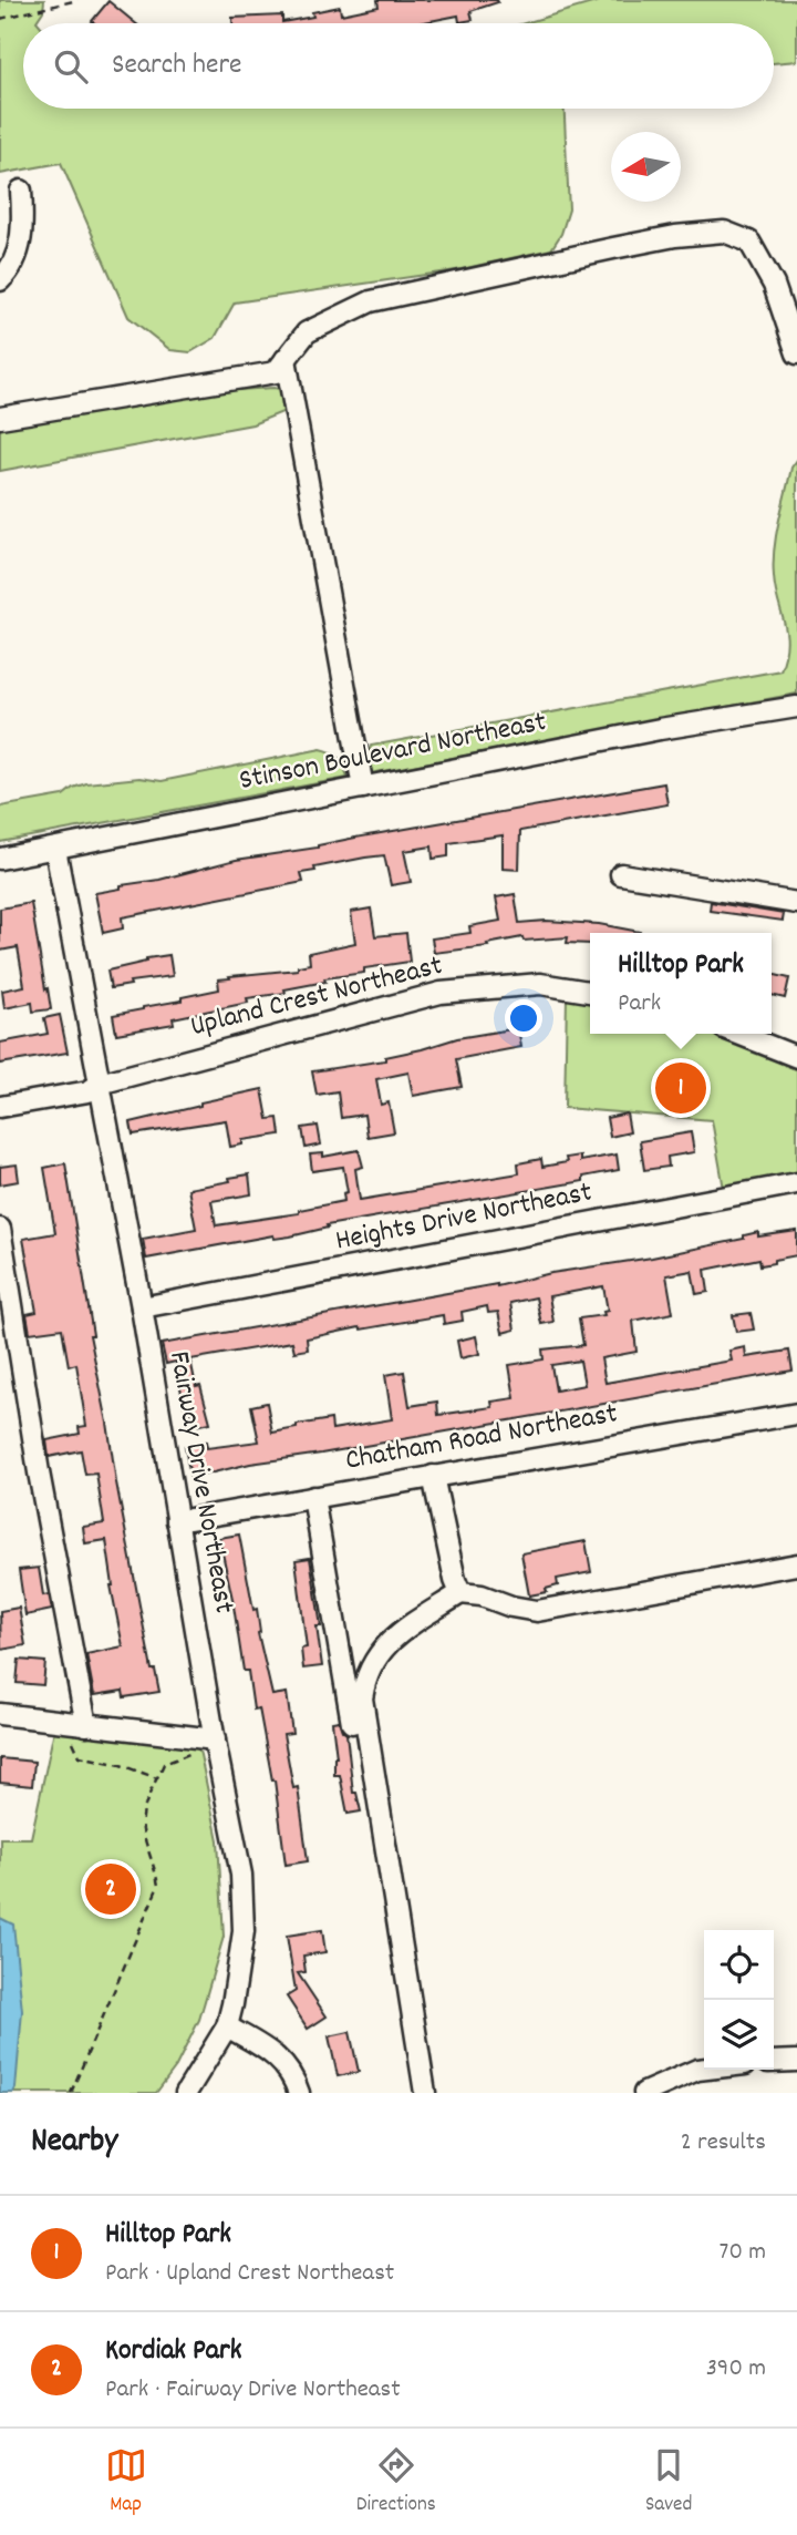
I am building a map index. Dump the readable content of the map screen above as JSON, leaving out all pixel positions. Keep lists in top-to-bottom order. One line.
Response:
{"streets":{"street":["Stinson Boulevard Northeast","Upland Crest Northeast","Heights Drive Northeast","Chatham Road Northeast","Fairway Drive Northeast"]},"crossings":[["Stinson Boulevard Northeast","Fairway Drive Northeast"],["Upland Crest Northeast","Fairway Drive Northeast"],["Heights Drive Northeast","Fairway Drive Northeast"],["Chatham Road Northeast","Fairway Drive Northeast"]],"north":"left","page":{"search":"Search here","popup":["Hilltop Park","Park"],"pins":["1","2"],"heading":["Nearby","2 results"],"list":[{"mark":"1","name":"Hilltop Park","note":"Park · Upland Crest Northeast","value":"70 m"},{"mark":"2","name":"Kordiak Park","note":"Park · Fairway Drive Northeast","value":"390 m"}],"nav":["Map","Directions","Saved"]}}
